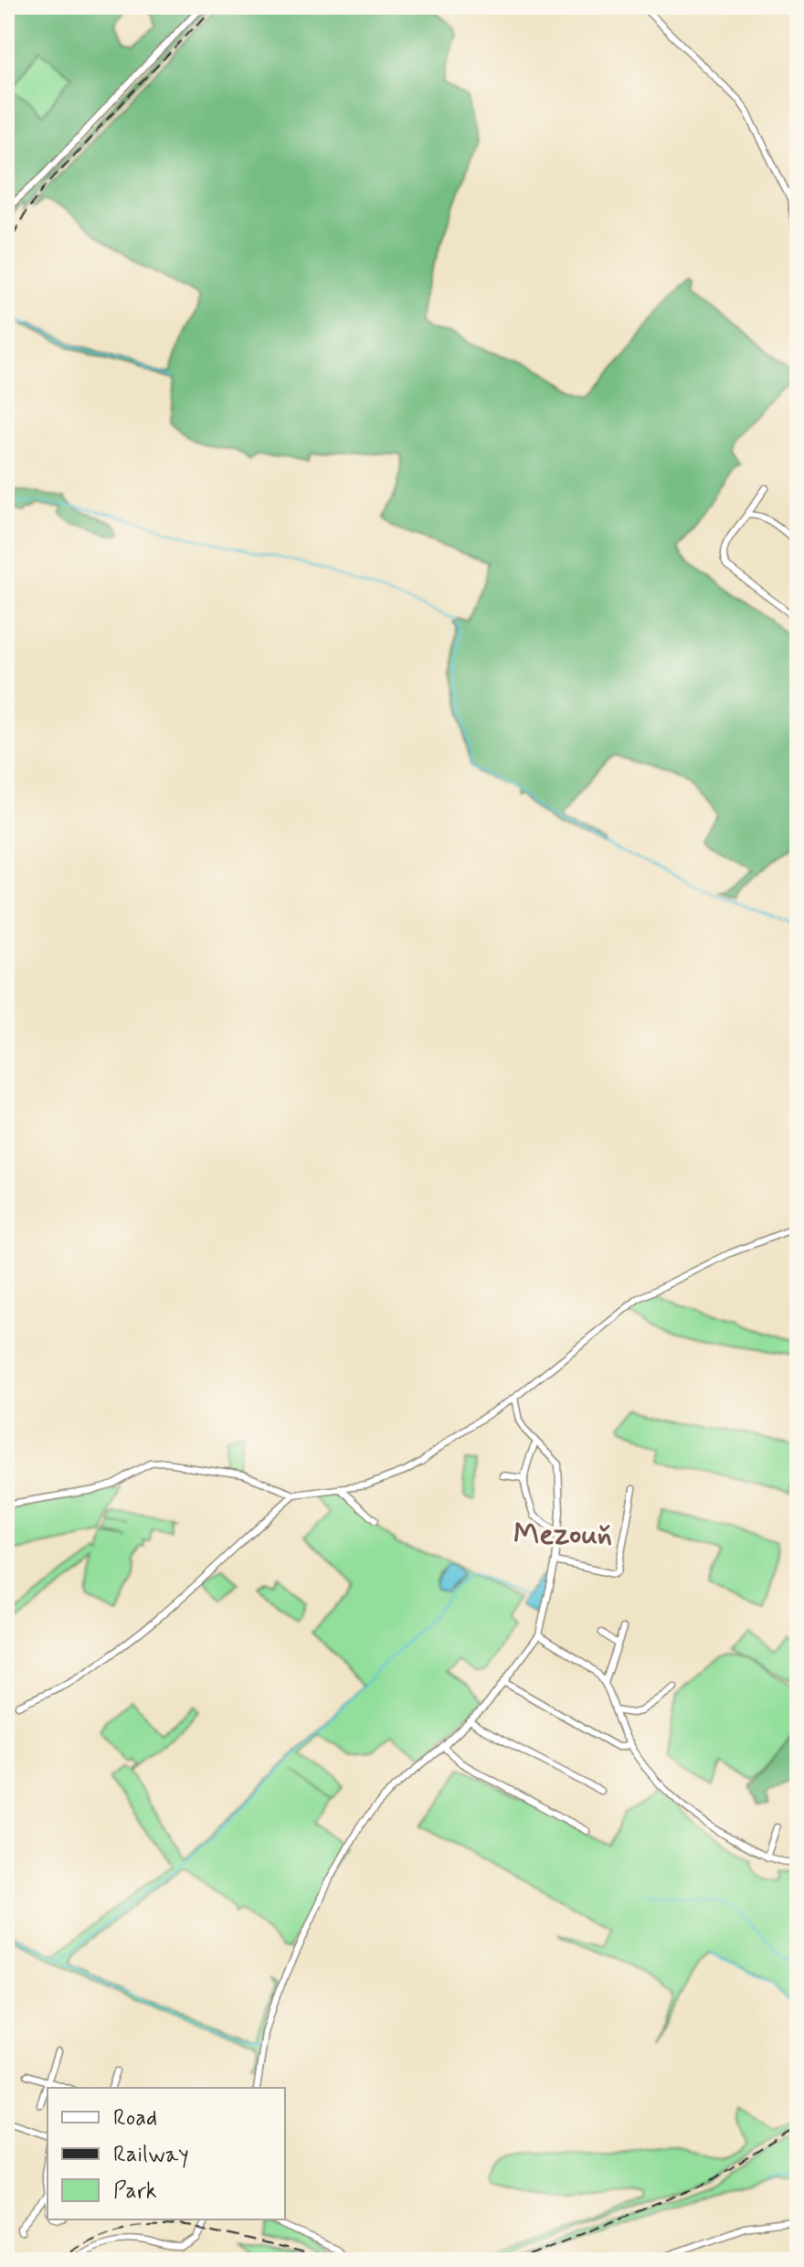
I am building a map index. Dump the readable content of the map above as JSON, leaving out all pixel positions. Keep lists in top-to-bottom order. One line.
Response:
{"districts":["Mezouň"],"legend":["Road","Railway","Park"]}
